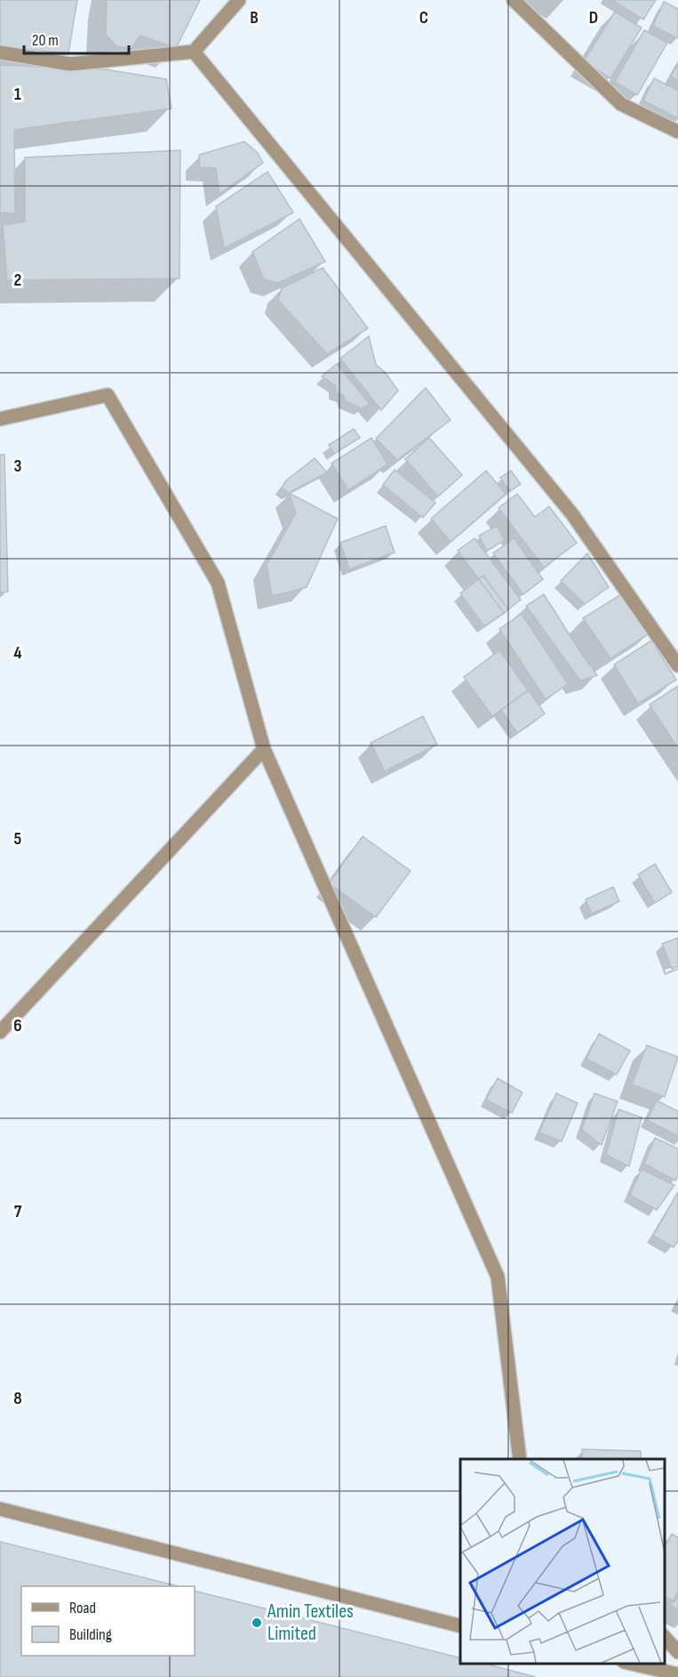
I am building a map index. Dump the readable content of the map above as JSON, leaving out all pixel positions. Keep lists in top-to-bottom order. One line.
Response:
{"places":["Amin Textiles Limited"],"legend":["Road","Building"],"scale_bar":"20 m","grid":{"columns":["B","C","D"],"rows":["1","2","3","4","5","6","7","8"]}}
